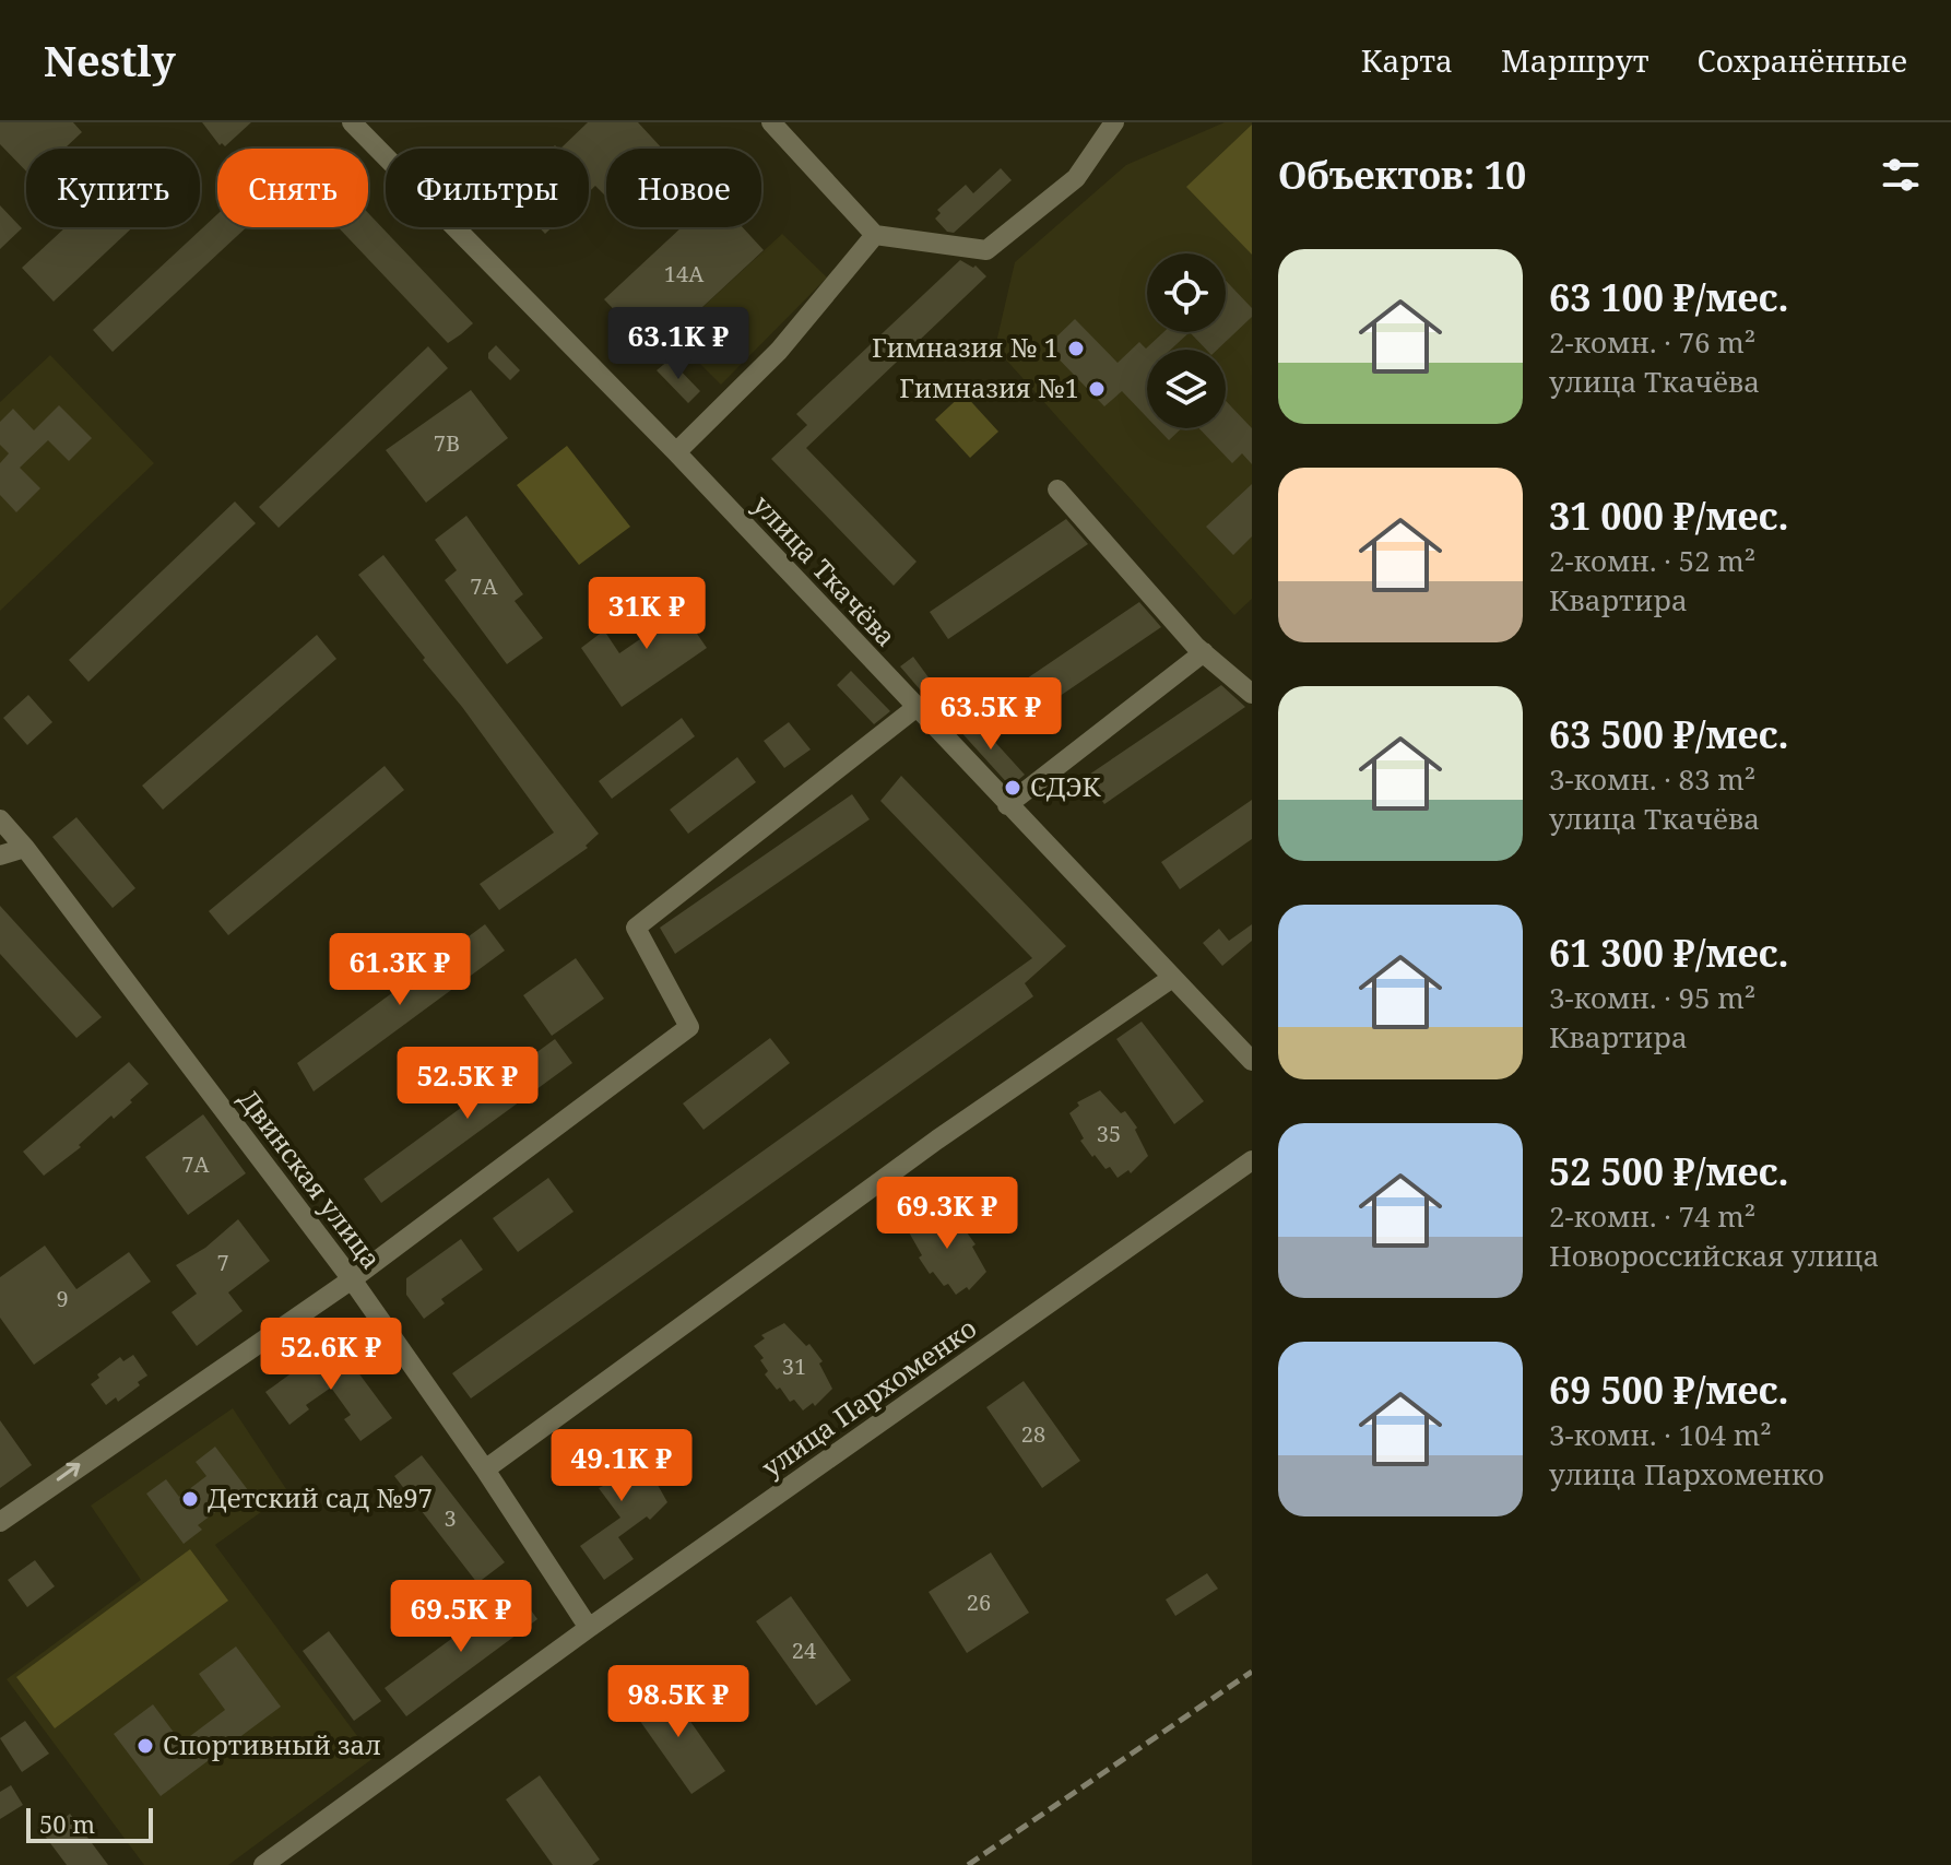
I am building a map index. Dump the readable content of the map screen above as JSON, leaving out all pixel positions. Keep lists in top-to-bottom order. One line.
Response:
{"streets":{"street":["улица Ткачёва","Двинская улица","улица Пархоменко"]},"crossings":[["Двинская улица","улица Пархоменко"]],"places":["Гимназия № 1","Гимназия №1","СДЭК","Детский сад №97","Спортивный зал"],"house_numbers":["14А","7В","7А","35","7А","7","9","31","28","3","26","24"],"scale_bar":"50 m","page":{"header":"Nestly","nav":["Карта","Маршрут","Сохранённые"],"heading":"Объектов: 10","chip":["Купить","Снять","Фильтры","Новое"],"list":[{"name":"63 100 ₽/мес.","note":"2-комн. · 76 m² · улица Ткачёва"},{"name":"31 000 ₽/мес.","note":"2-комн. · 52 m² · Квартира"},{"name":"63 500 ₽/мес.","note":"3-комн. · 83 m² · улица Ткачёва"},{"name":"61 300 ₽/мес.","note":"3-комн. · 95 m² · Квартира"},{"name":"52 500 ₽/мес.","note":"2-комн. · 74 m² · Новороссийская улица"},{"name":"69 500 ₽/мес.","note":"3-комн. · 104 m² · улица Пархоменко"}],"price":["63.1K ₽","31K ₽","63.5K ₽","61.3K ₽","52.5K ₽","69.3K ₽","52.6K ₽","49.1K ₽","69.5K ₽","98.5K ₽"],"scale":"50 m"}}
